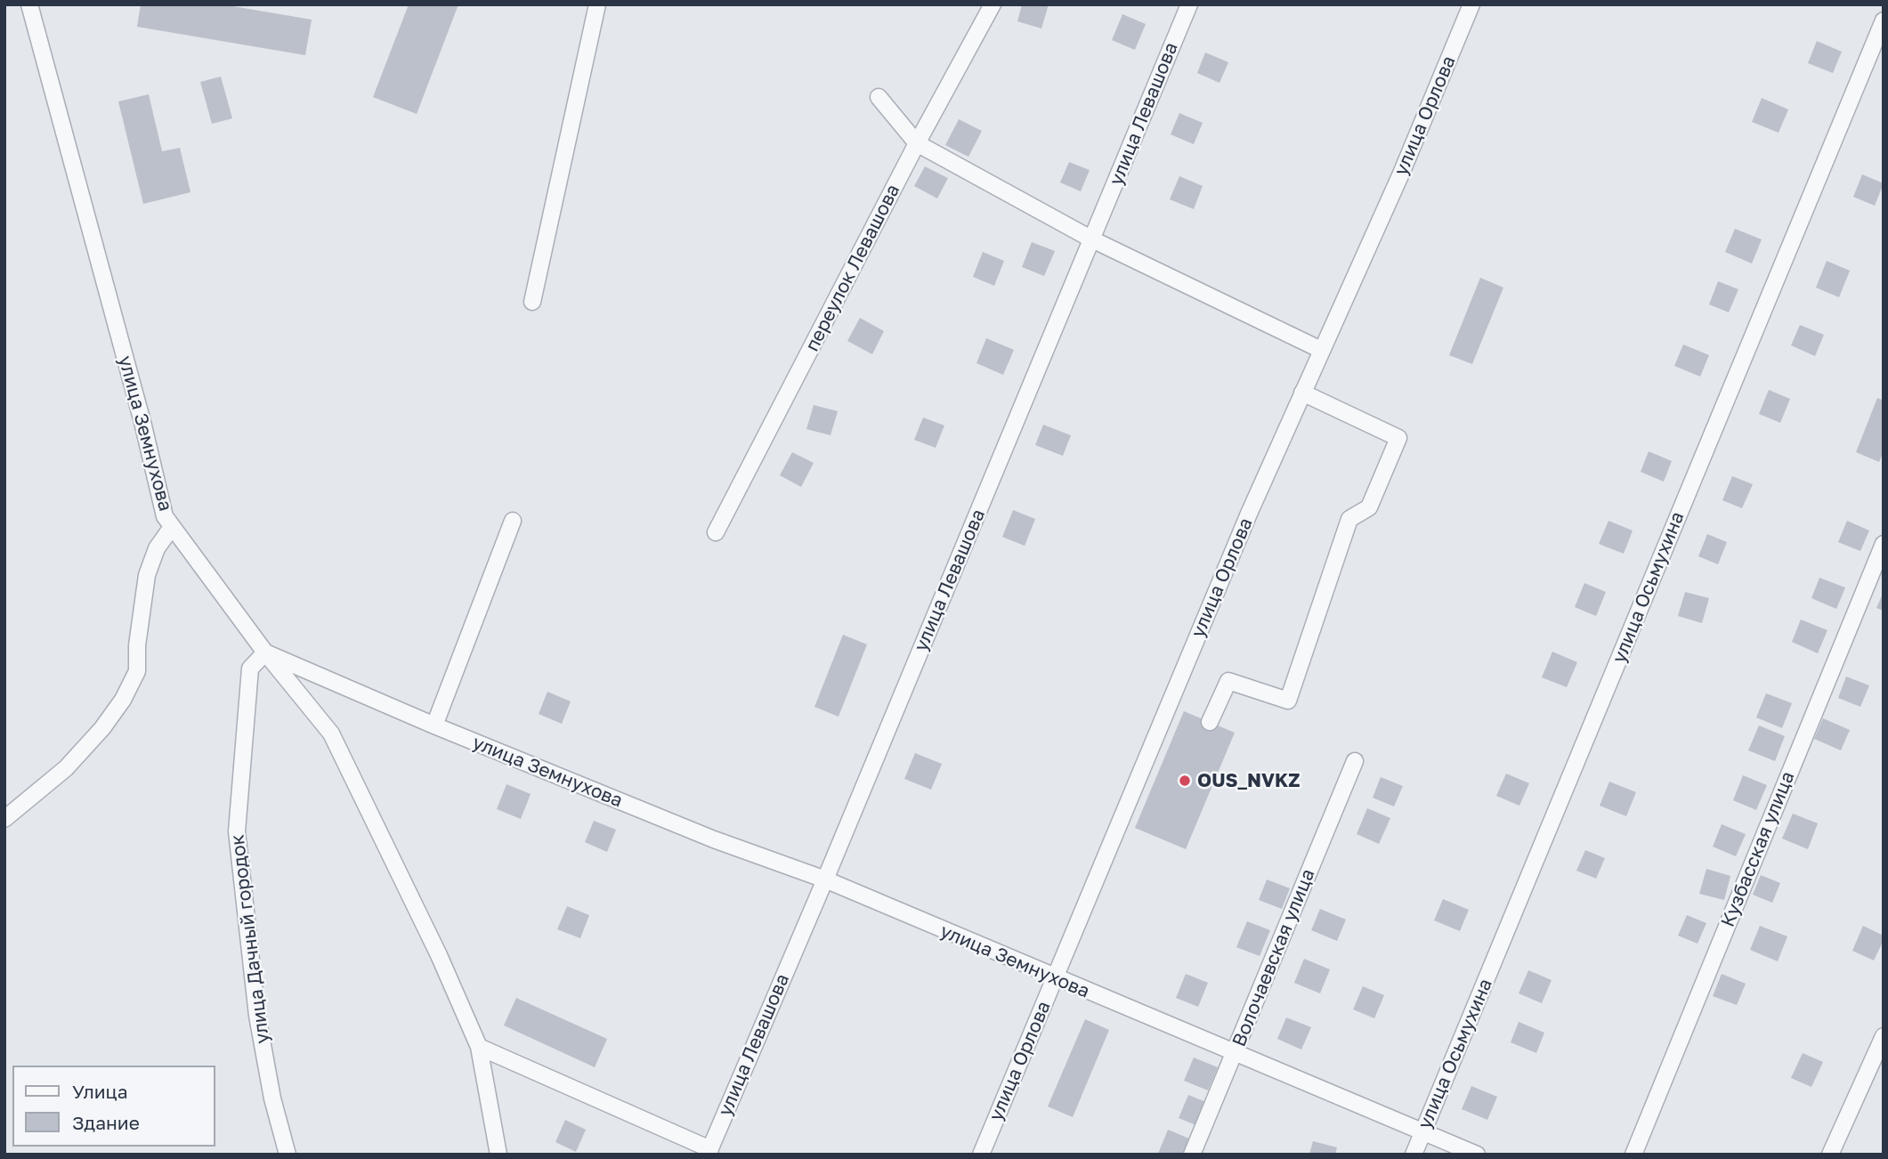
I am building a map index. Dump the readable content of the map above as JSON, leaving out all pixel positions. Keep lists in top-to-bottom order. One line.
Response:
{"streets":{"street":["улица Левашова","улица Орлова","переулок Левашова","улица Земнухова","улица Осьмухина","Кузбасская улица","улица Дачный городок","Волочаевская улица"]},"crossings":[["улица Левашова","улица Земнухова"],["улица Орлова","улица Земнухова"],["улица Земнухова","улица Осьмухина"],["улица Земнухова","улица Дачный городок"],["улица Земнухова","Волочаевская улица"]],"places":["OUS_NVKZ"],"legend":["Улица","Здание"]}
